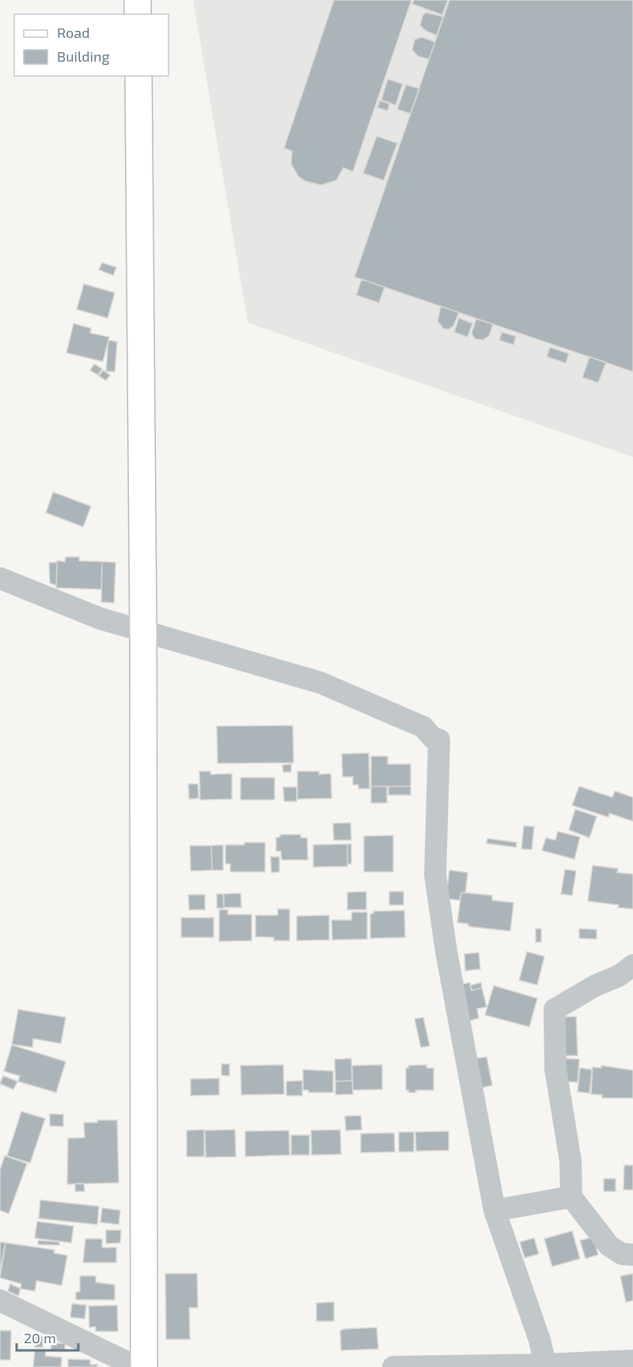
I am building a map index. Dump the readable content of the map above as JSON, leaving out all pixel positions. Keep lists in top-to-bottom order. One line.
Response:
{"legend":["Road","Building"],"scale_bar":"20 m"}
